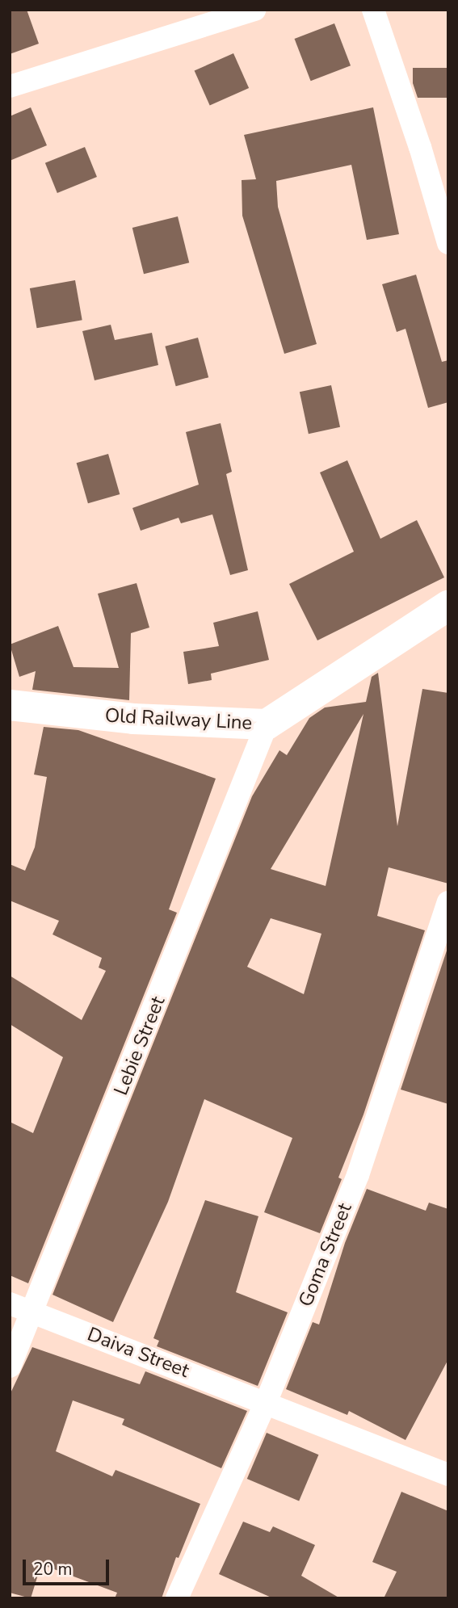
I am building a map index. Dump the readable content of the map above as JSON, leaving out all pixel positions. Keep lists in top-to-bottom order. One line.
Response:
{"streets":{"street":["Old Railway Line","Lebie Street","Goma Street","Daiva Street"]},"crossings":[["Old Railway Line","Lebie Street"],["Lebie Street","Daiva Street"],["Goma Street","Daiva Street"]],"scale_bar":"20 m"}
